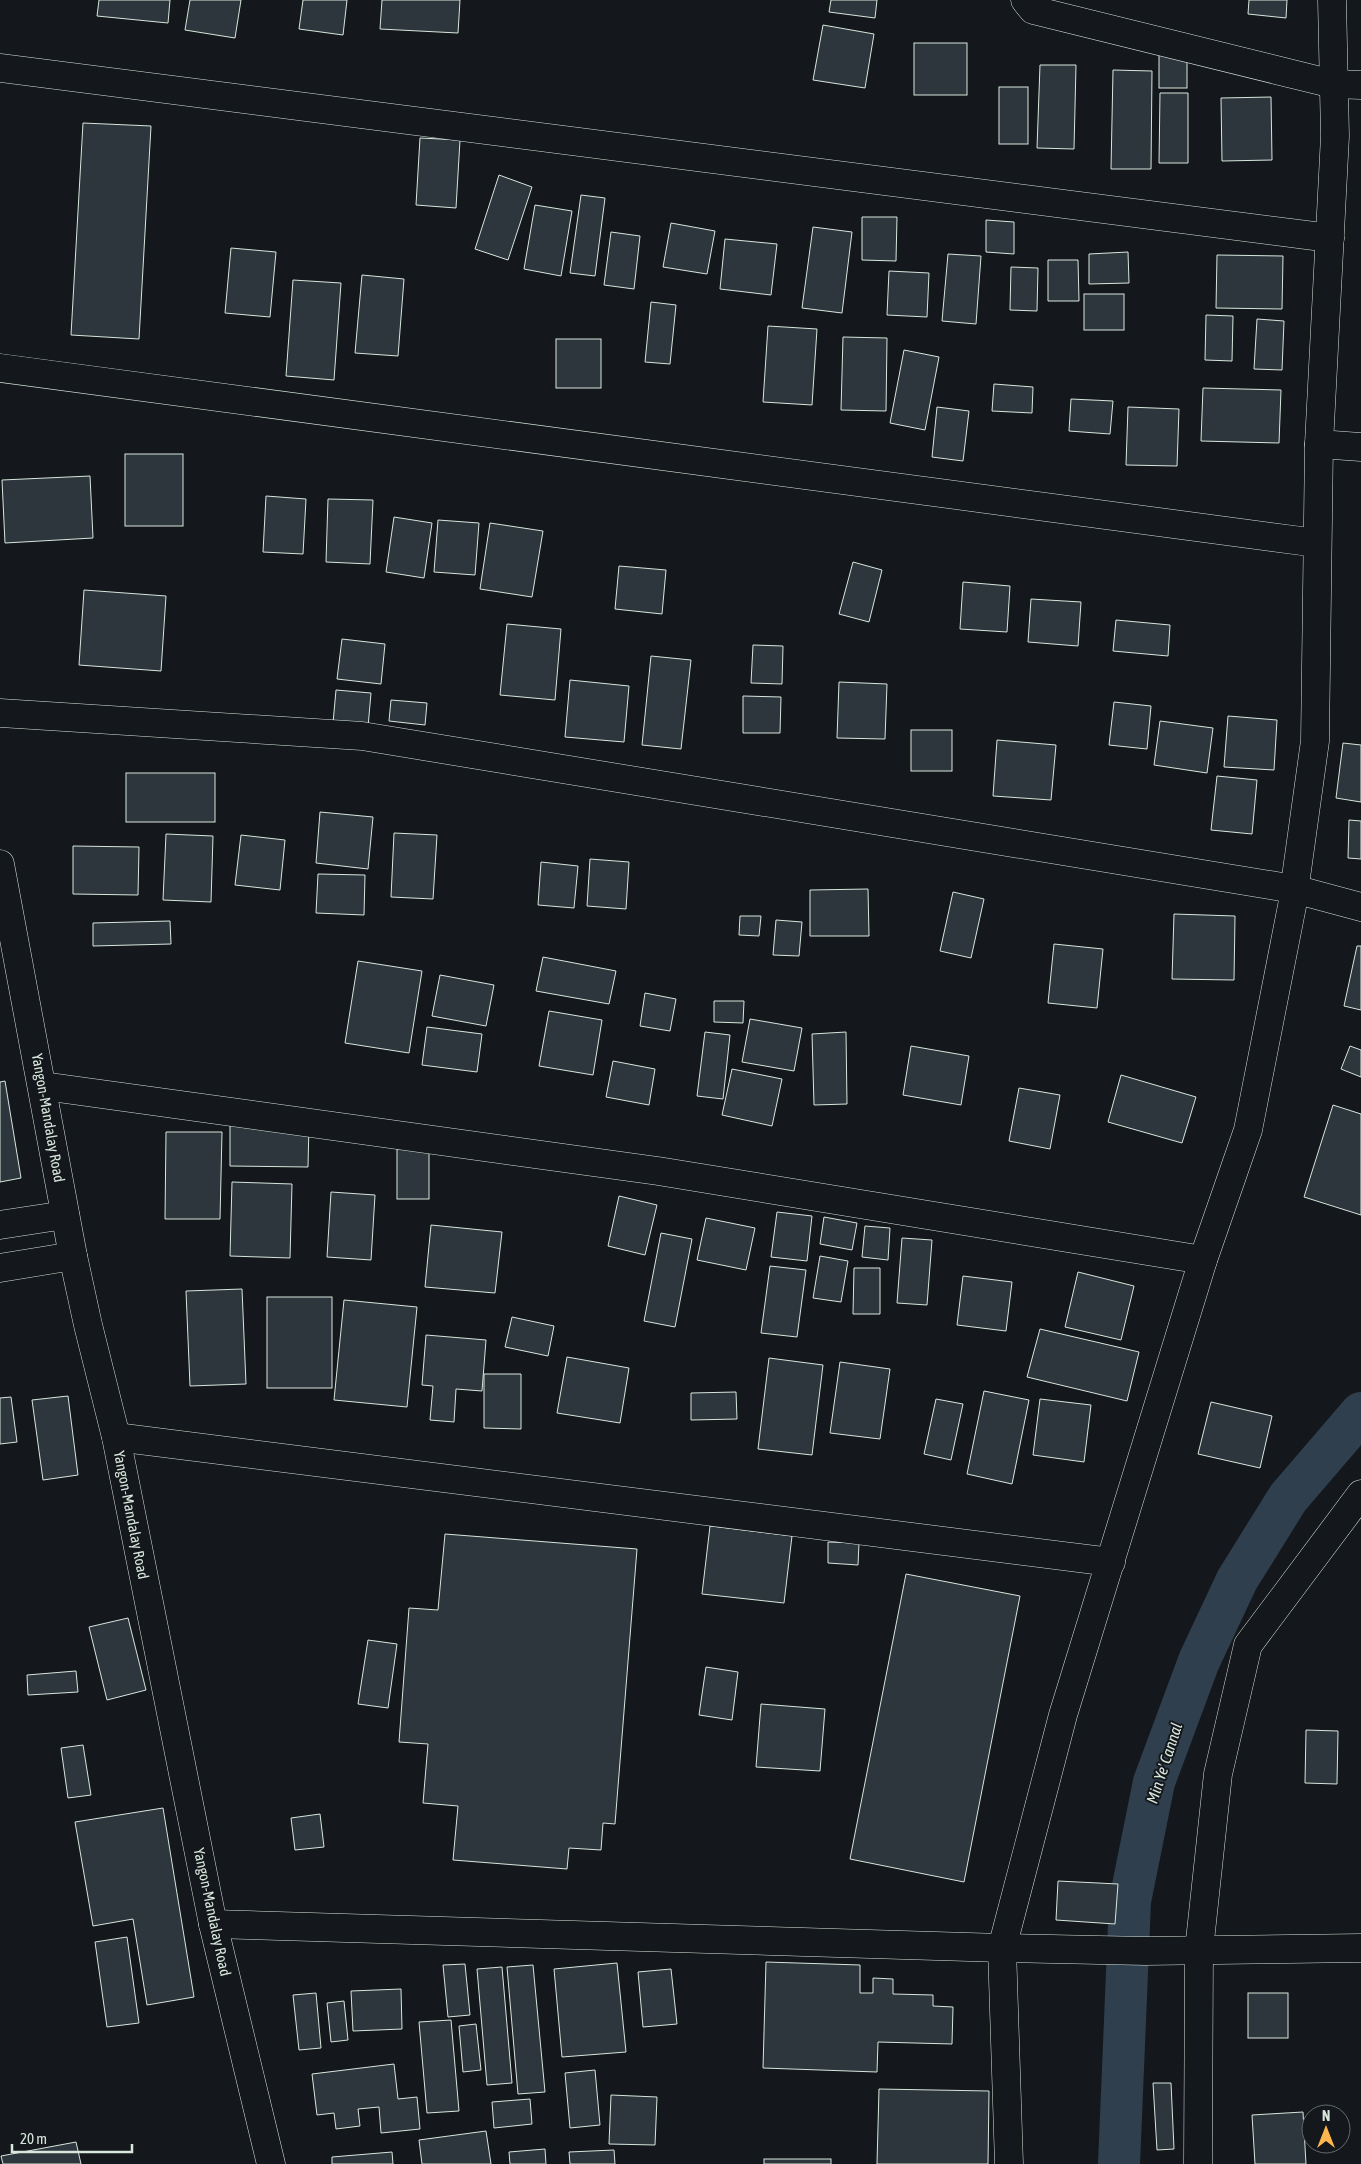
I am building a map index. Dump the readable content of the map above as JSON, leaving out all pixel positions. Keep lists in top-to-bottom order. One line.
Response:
{"streets":{"main road":["Yangon-Mandalay Road"]},"water":["Min Ye' Cannal"],"scale_bar":"20 m","north":"top"}
